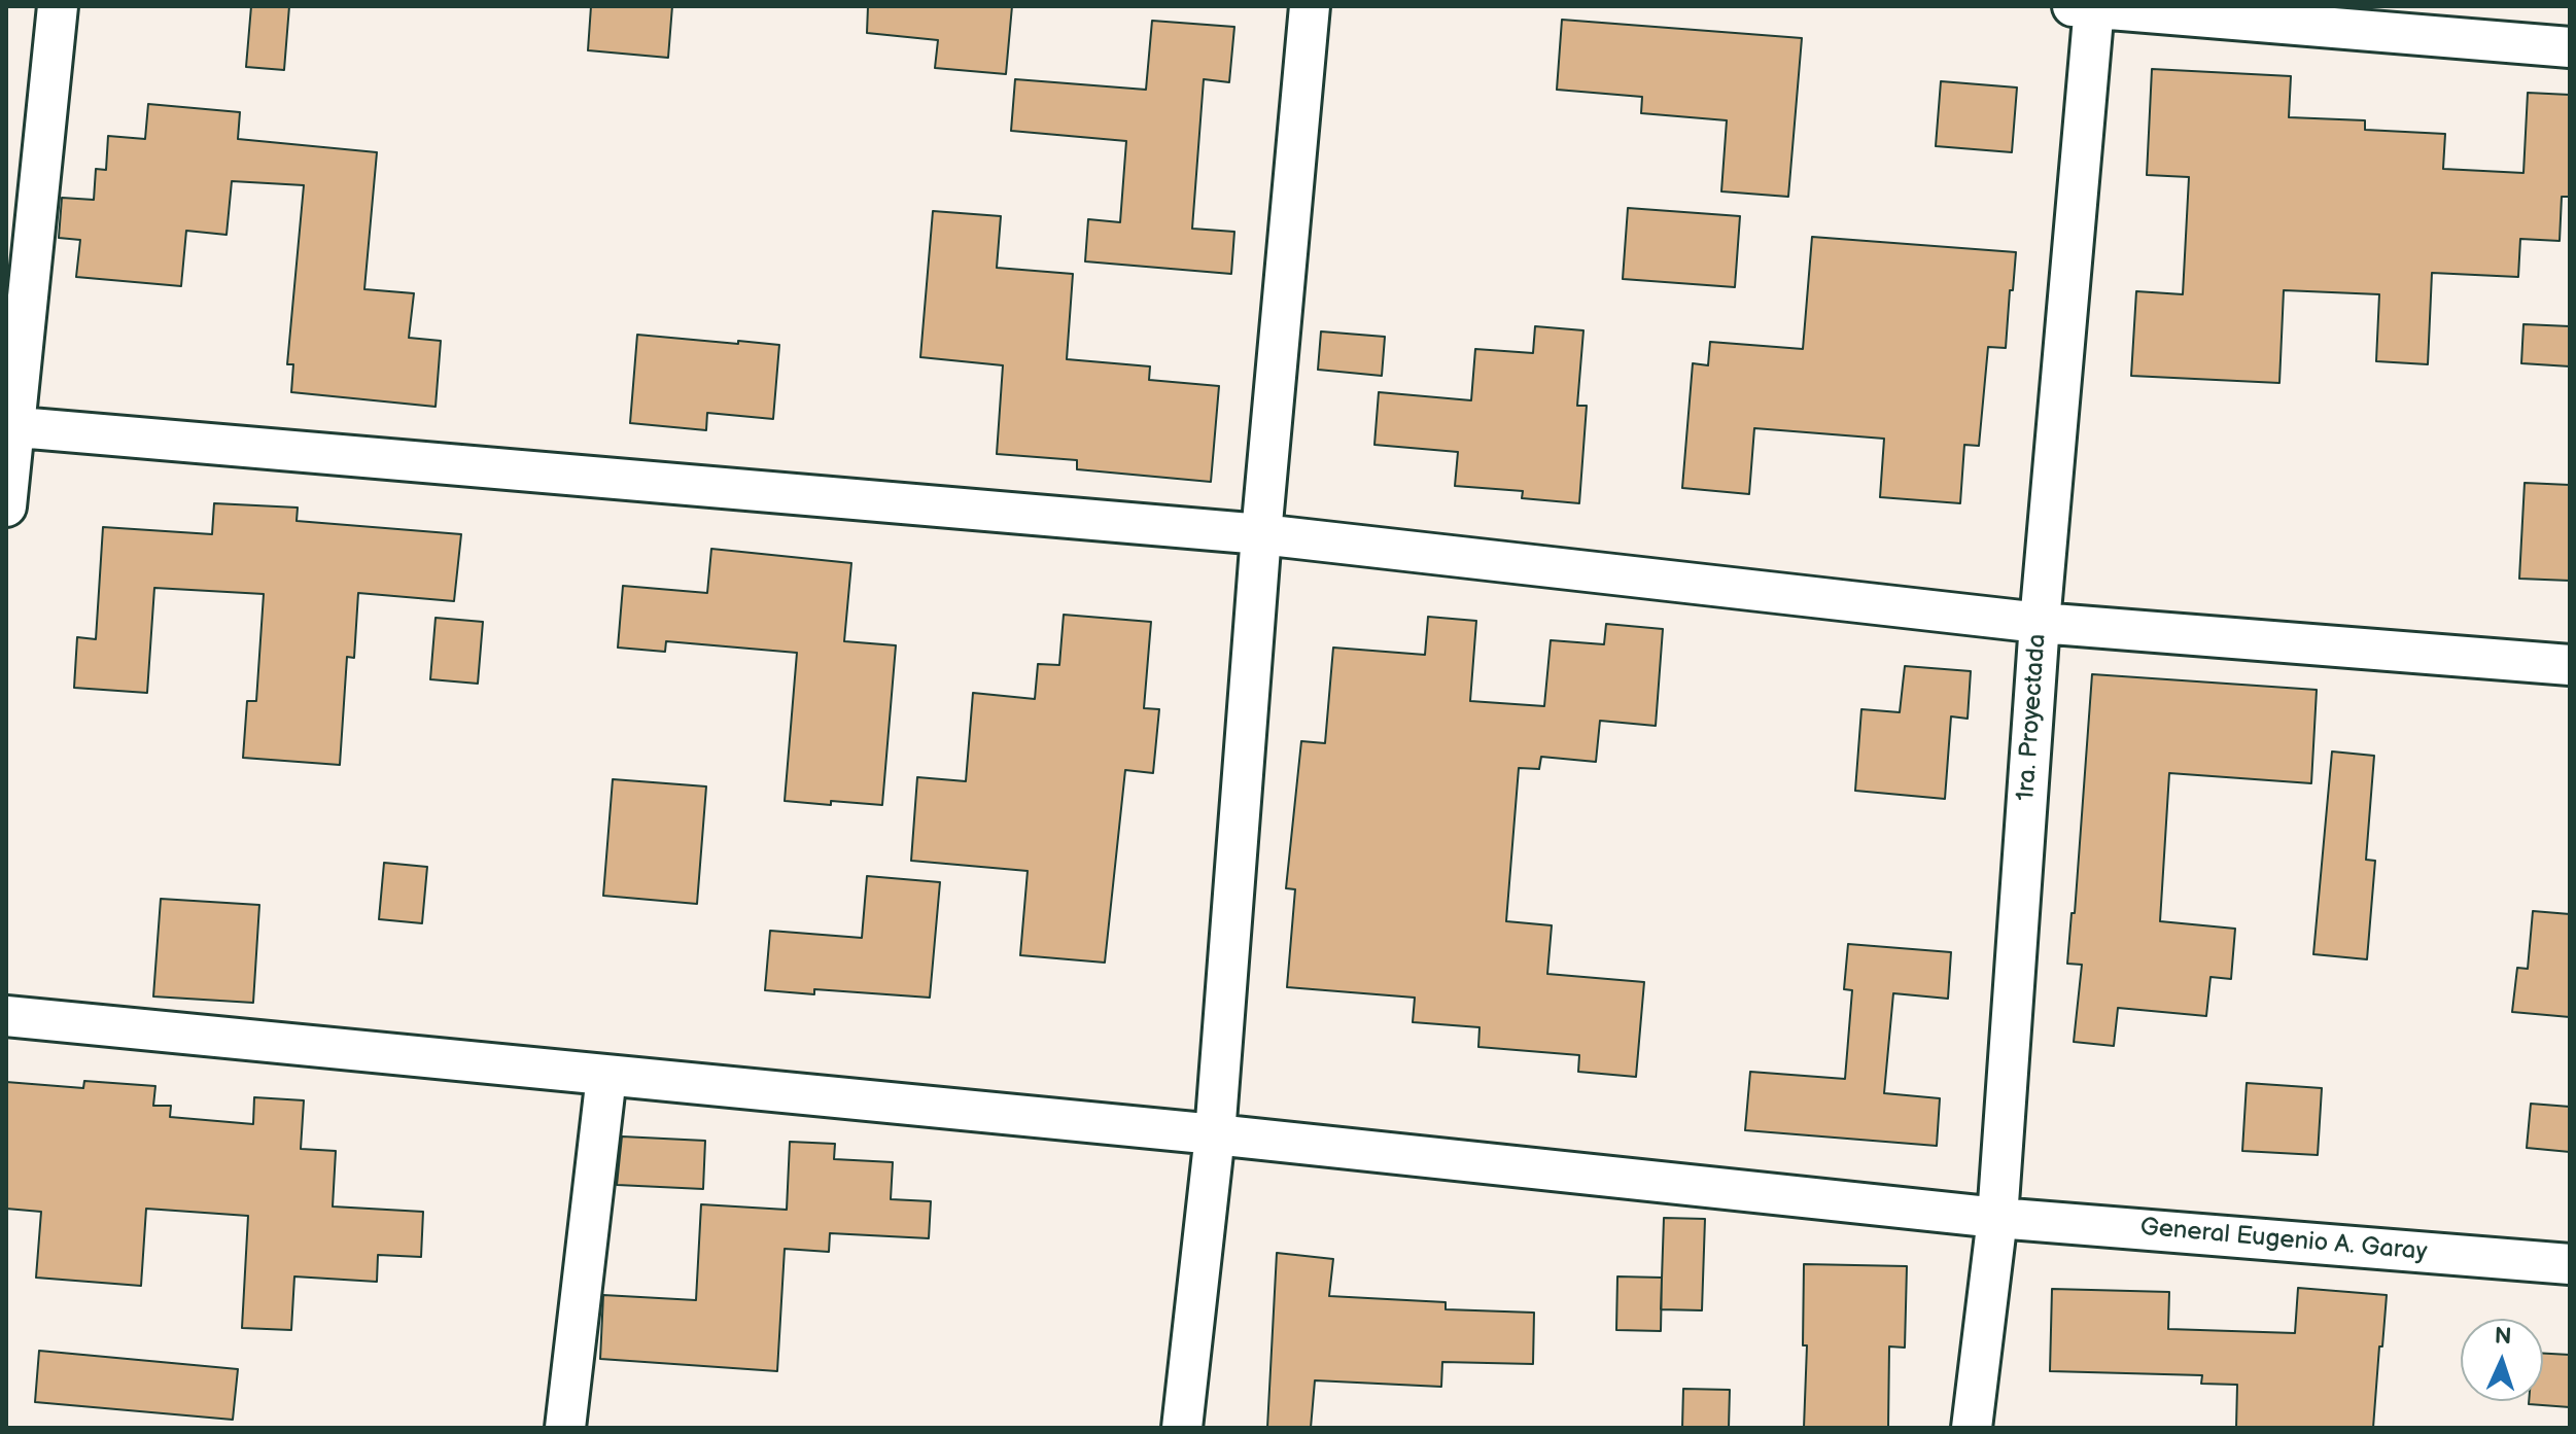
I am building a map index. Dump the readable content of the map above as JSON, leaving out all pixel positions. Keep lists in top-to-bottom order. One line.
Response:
{"streets":{"street":["1ra. Proyectada","General Eugenio A. Garay"]},"crossings":[["1ra. Proyectada","General Eugenio A. Garay"]],"north":"top"}
